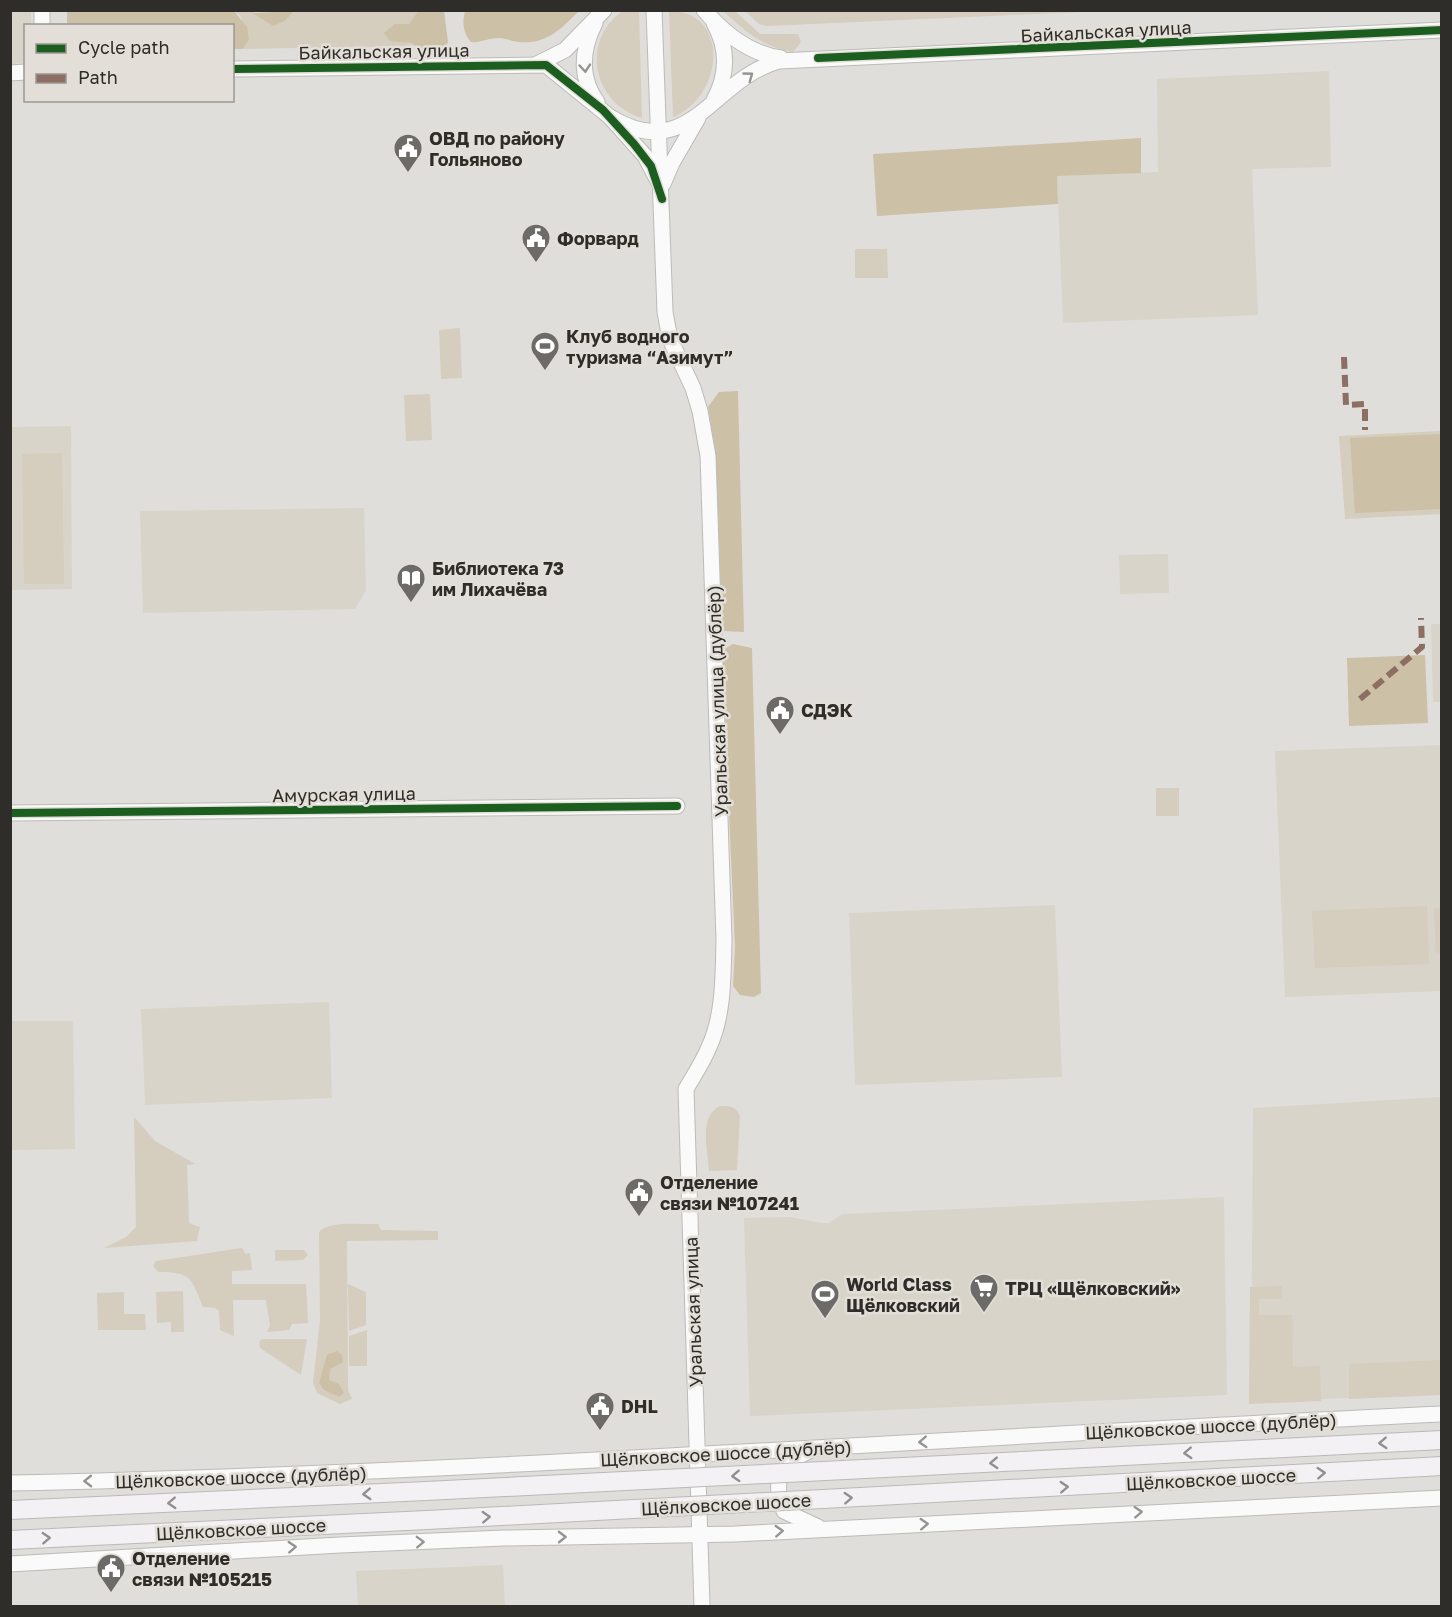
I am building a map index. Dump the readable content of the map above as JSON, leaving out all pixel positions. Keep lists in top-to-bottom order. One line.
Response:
{"streets":{"main road":["Байкальская улица","Уральская улица (дублёр)","Амурская улица","Уральская улица","Щёлковское шоссе (дублёр)","Щёлковское шоссе"]},"crossings":[["Уральская улица (дублёр)","Уральская улица"],["Уральская улица","Щёлковское шоссе (дублёр)"]],"places":{"public building":["ОВД по району Гольяново","Форвард","СДЭК","Отделение связи №107241","DHL","Отделение связи №105215"],"sports":["Клуб водного туризма “Азимут”","World Class Щёлковский"],"library":["Библиотека 73 им Лихачёва"],"supermarket":["ТРЦ «Щёлковский»"]},"legend":["Cycle path","Path"]}
